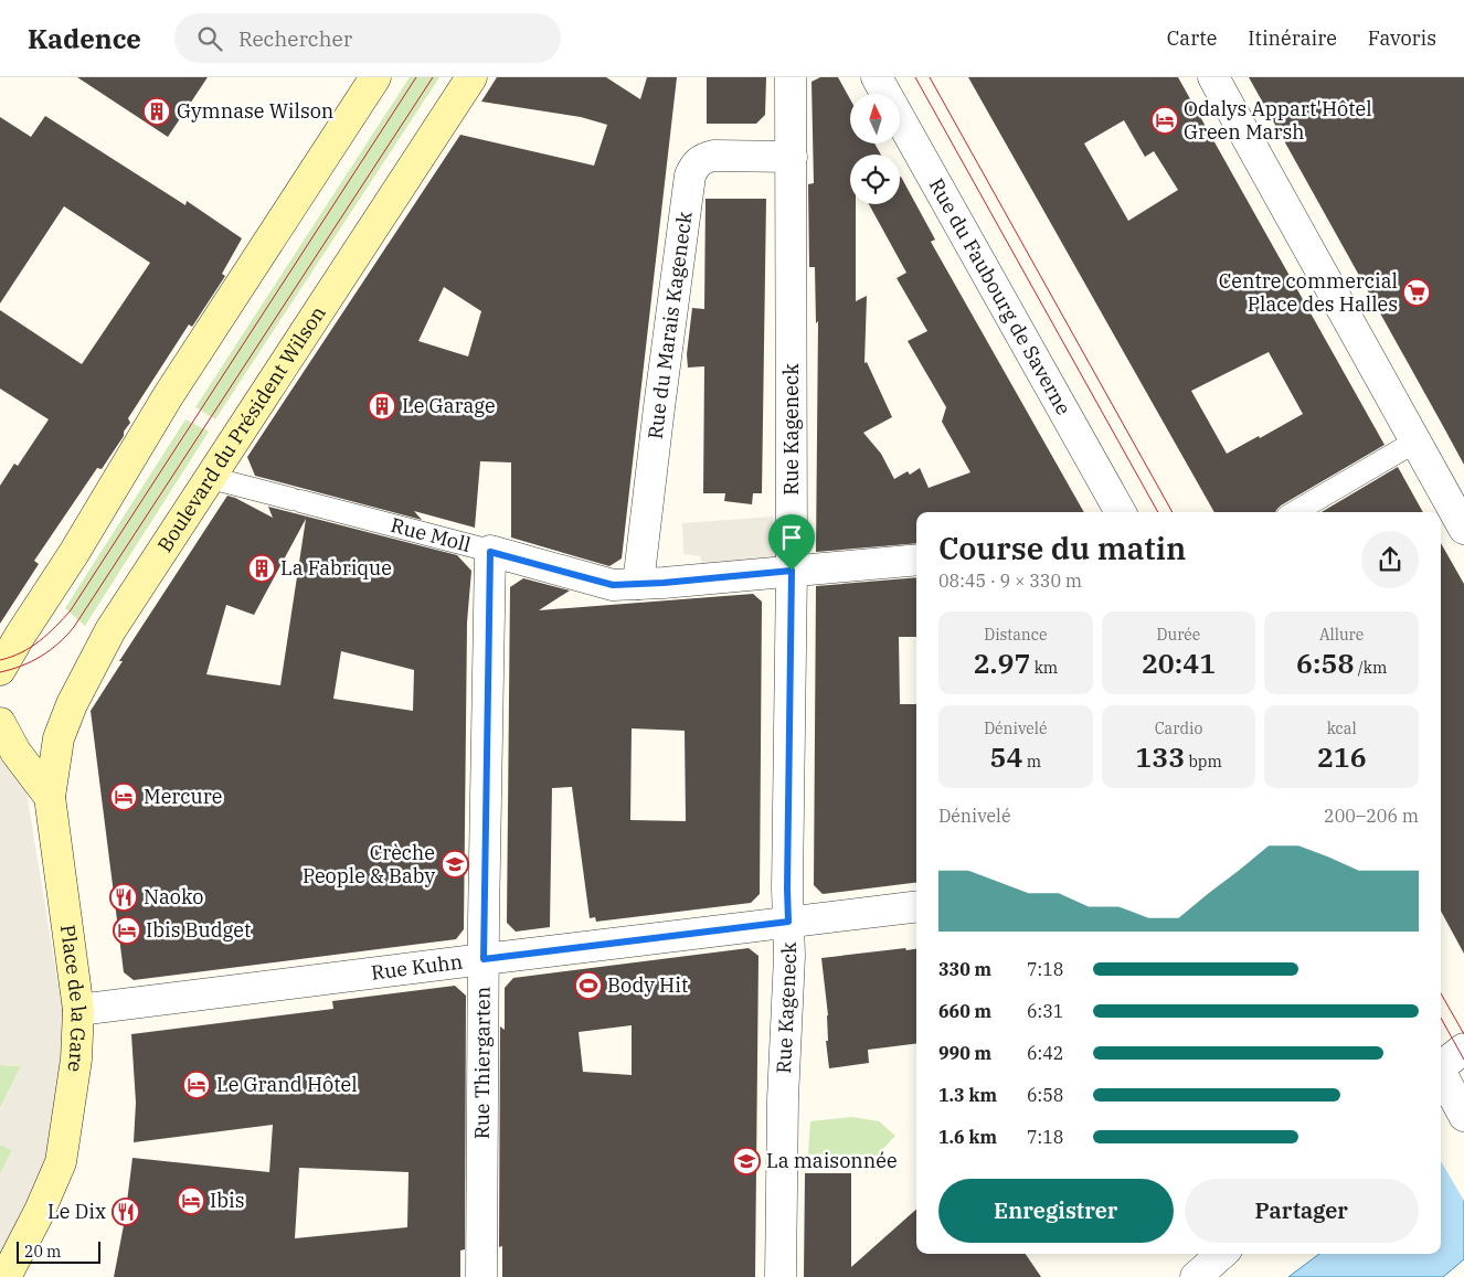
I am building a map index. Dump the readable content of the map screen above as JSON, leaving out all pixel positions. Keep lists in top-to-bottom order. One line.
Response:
{"streets":{"main road":["Boulevard du Président Wilson","Place de la Gare"],"street":["Rue du Faubourg de Saverne","Rue du Marais Kageneck","Rue Kageneck","Rue Moll","Rue Kuhn","Rue Thiergarten"]},"crossings":[["Rue du Marais Kageneck","Rue Kageneck"],["Rue du Marais Kageneck","Rue Moll"],["Boulevard du Président Wilson","Rue Moll"],["Boulevard du Président Wilson","Place de la Gare"],["Rue Kageneck","Rue Moll"],["Rue Kageneck","Rue Kuhn"],["Rue Moll","Rue Thiergarten"],["Rue Kuhn","Place de la Gare"],["Rue Kuhn","Rue Thiergarten"]],"places":{"building":["Gymnase Wilson","Le Garage","La Fabrique"],"hotel":["Odalys Appart'Hôtel Green Marsh","Mercure","Ibis Budget","Le Grand Hôtel","Ibis"],"supermarket":["Centre commercial Place des Halles"],"school or university":["Crèche People & Baby","La maisonnée"],"restaurant":["Naoko","Le Dix"],"sports":["Body Hit"]},"scale_bar":"20 m","north":"top","page":{"header":"Kadence","search":"Rechercher","nav":["Carte","Itinéraire","Favoris"],"heading":["Course du matin","08:45 · 9 × 330 m"],"stats":[["Distance","2.97 km"],["Durée","20:41"],["Allure","6:58 /km"],["Dénivelé","54 m"],["Cardio","133 bpm"],["kcal","216"]],"chart":["Dénivelé","200–206 m"],"list":[{"name":"330 m","note":"7:18"},{"name":"660 m","note":"6:31"},{"name":"990 m","note":"6:42"},{"name":"1.3 km","note":"6:58"},{"name":"1.6 km","note":"7:18"}],"buttons":["Enregistrer","Partager"],"scale":"20 m"}}
